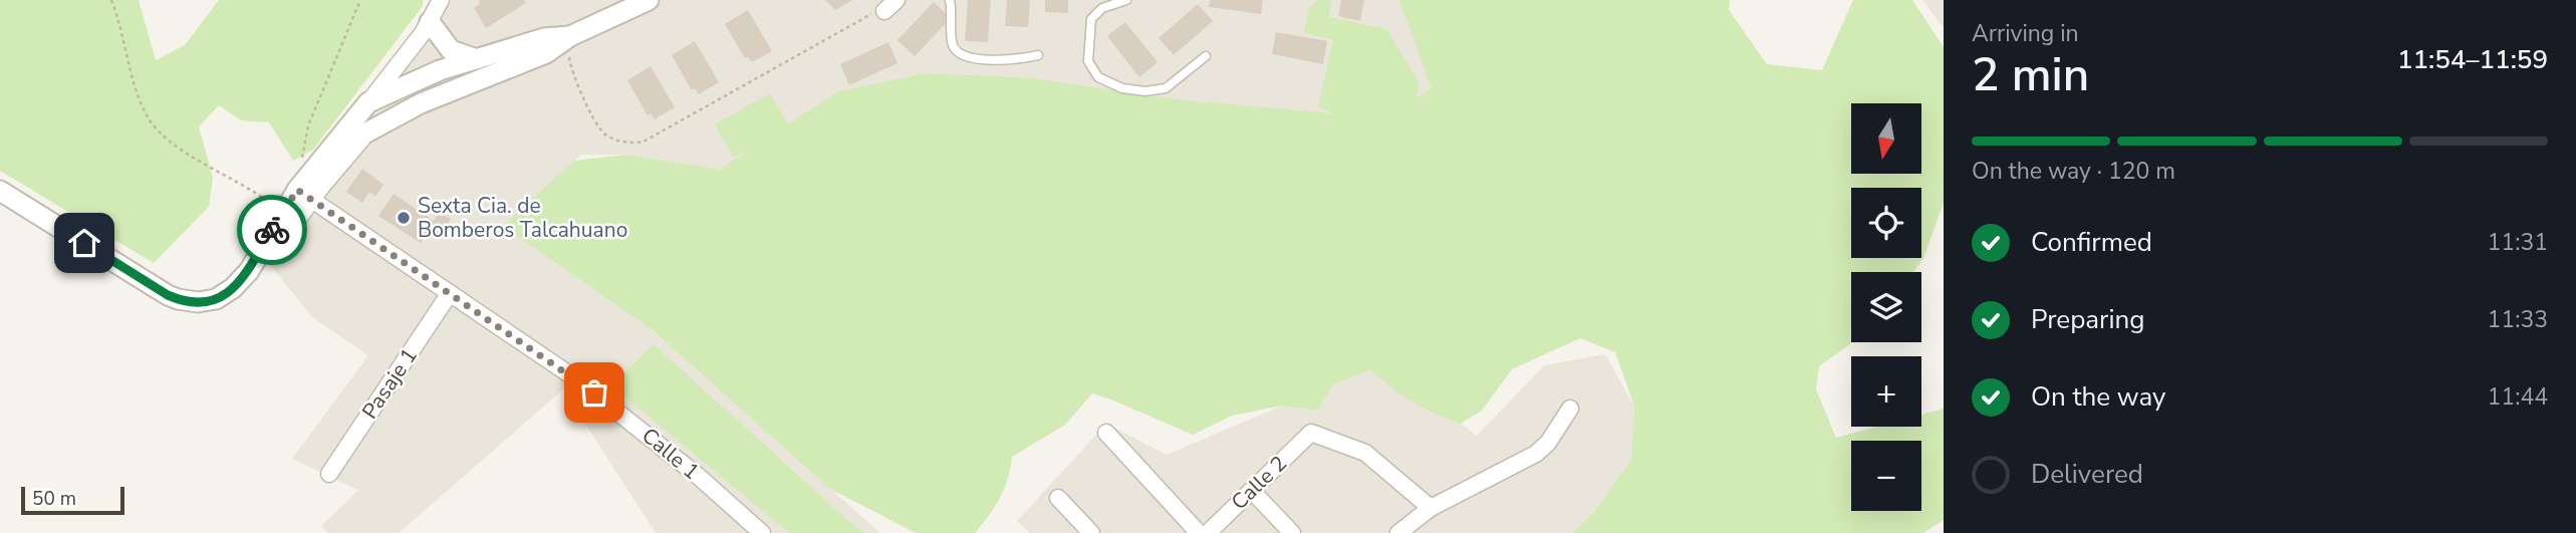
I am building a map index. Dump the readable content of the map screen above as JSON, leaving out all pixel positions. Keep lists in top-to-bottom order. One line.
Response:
{"streets":{"street":["Pasaje 1","Calle 1","Calle 2"]},"crossings":[["Pasaje 1","Calle 1"]],"places":["Sexta Cia. de Bomberos Talcahuano"],"scale_bar":"50 m","north":"bottom","page":{"heading":["2 min","Arriving in","11:54–11:59"],"map_buttons":["+","−"],"bar":"On the way · 120 m","list":[["Confirmed","11:31"],["Preparing","11:33"],["On the way","11:44"],"Delivered"],"scale":"50 m"}}
